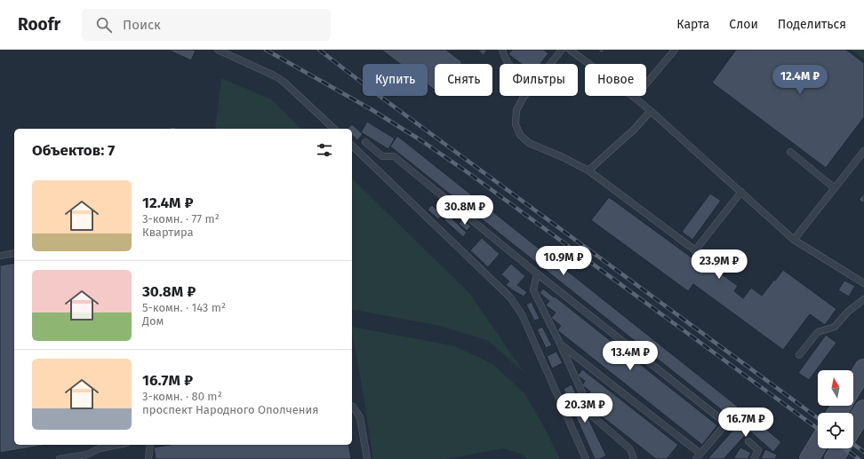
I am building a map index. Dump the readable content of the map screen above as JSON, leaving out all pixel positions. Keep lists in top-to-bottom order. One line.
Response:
{"north":"top","page":{"header":"Roofr","search":"Поиск","nav":["Карта","Слои","Поделиться"],"chip":["Купить","Снять","Фильтры","Новое"],"price":["12.4M ₽","30.8M ₽","10.9M ₽","23.9M ₽","13.4M ₽","20.3M ₽","16.7M ₽"],"heading":"Объектов: 7","list":[{"name":"12.4M ₽","note":"3-комн. · 77 m² · Квартира"},{"name":"30.8M ₽","note":"5-комн. · 143 m² · Дом"},{"name":"16.7M ₽","note":"3-комн. · 80 m² · проспект Народного Ополчения"}]}}
